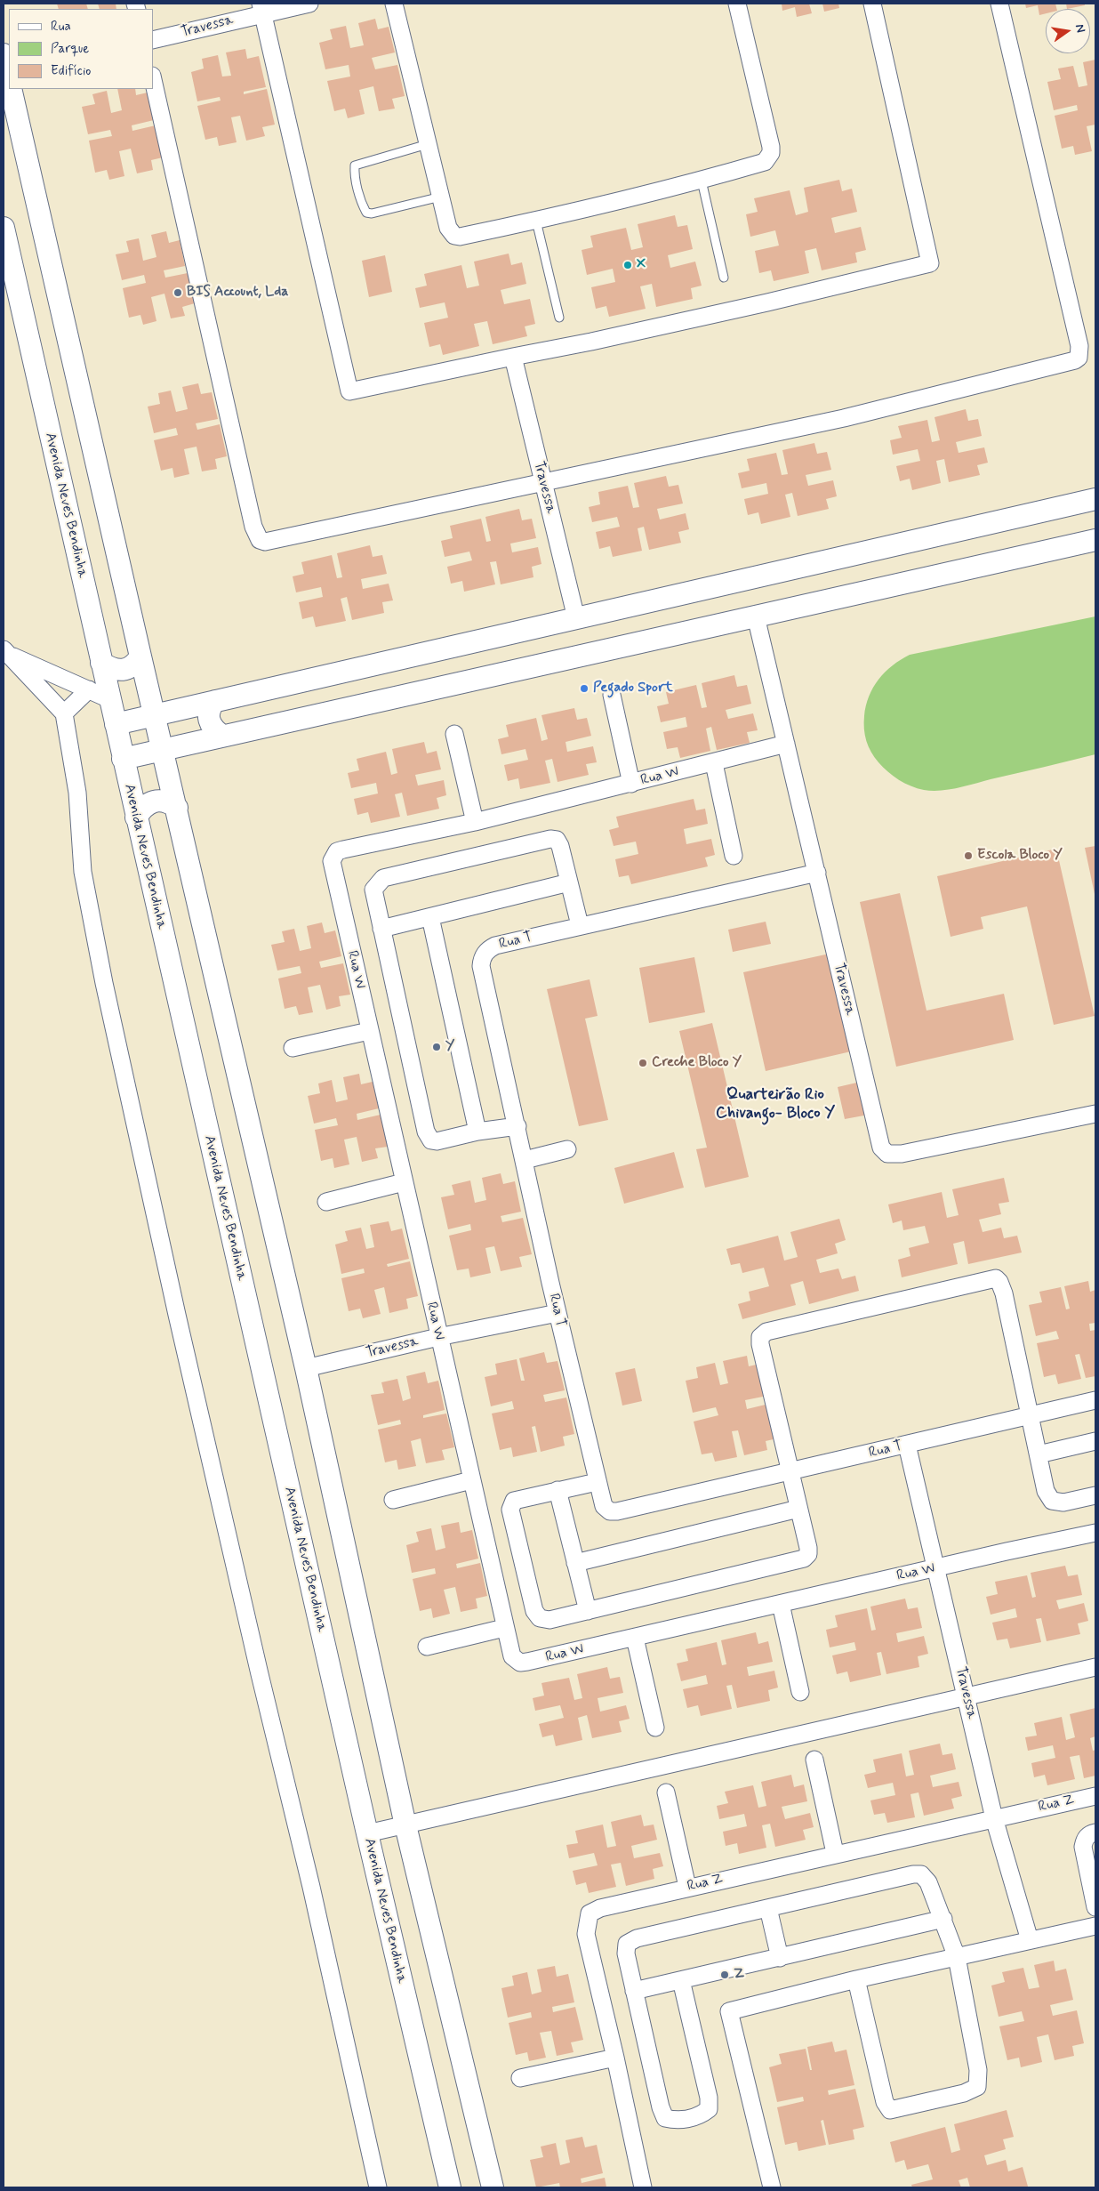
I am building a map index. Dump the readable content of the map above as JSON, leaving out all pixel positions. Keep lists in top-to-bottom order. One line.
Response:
{"streets":{"street":["Travessa","Avenida Neves Bendinha","Rua W","Rua T","Rua Z"]},"crossings":[["Travessa","Rua W"],["Travessa","Rua T"],["Travessa","Rua Z"]],"districts":["Quarteirão Rio Chivango- Bloco Y"],"places":["X","BIS Account, Lda","Pegado Sport","Escola Bloco Y","Y","Creche Bloco Y","Z"],"legend":["Rua","Parque","Edifício"],"north":"right"}
